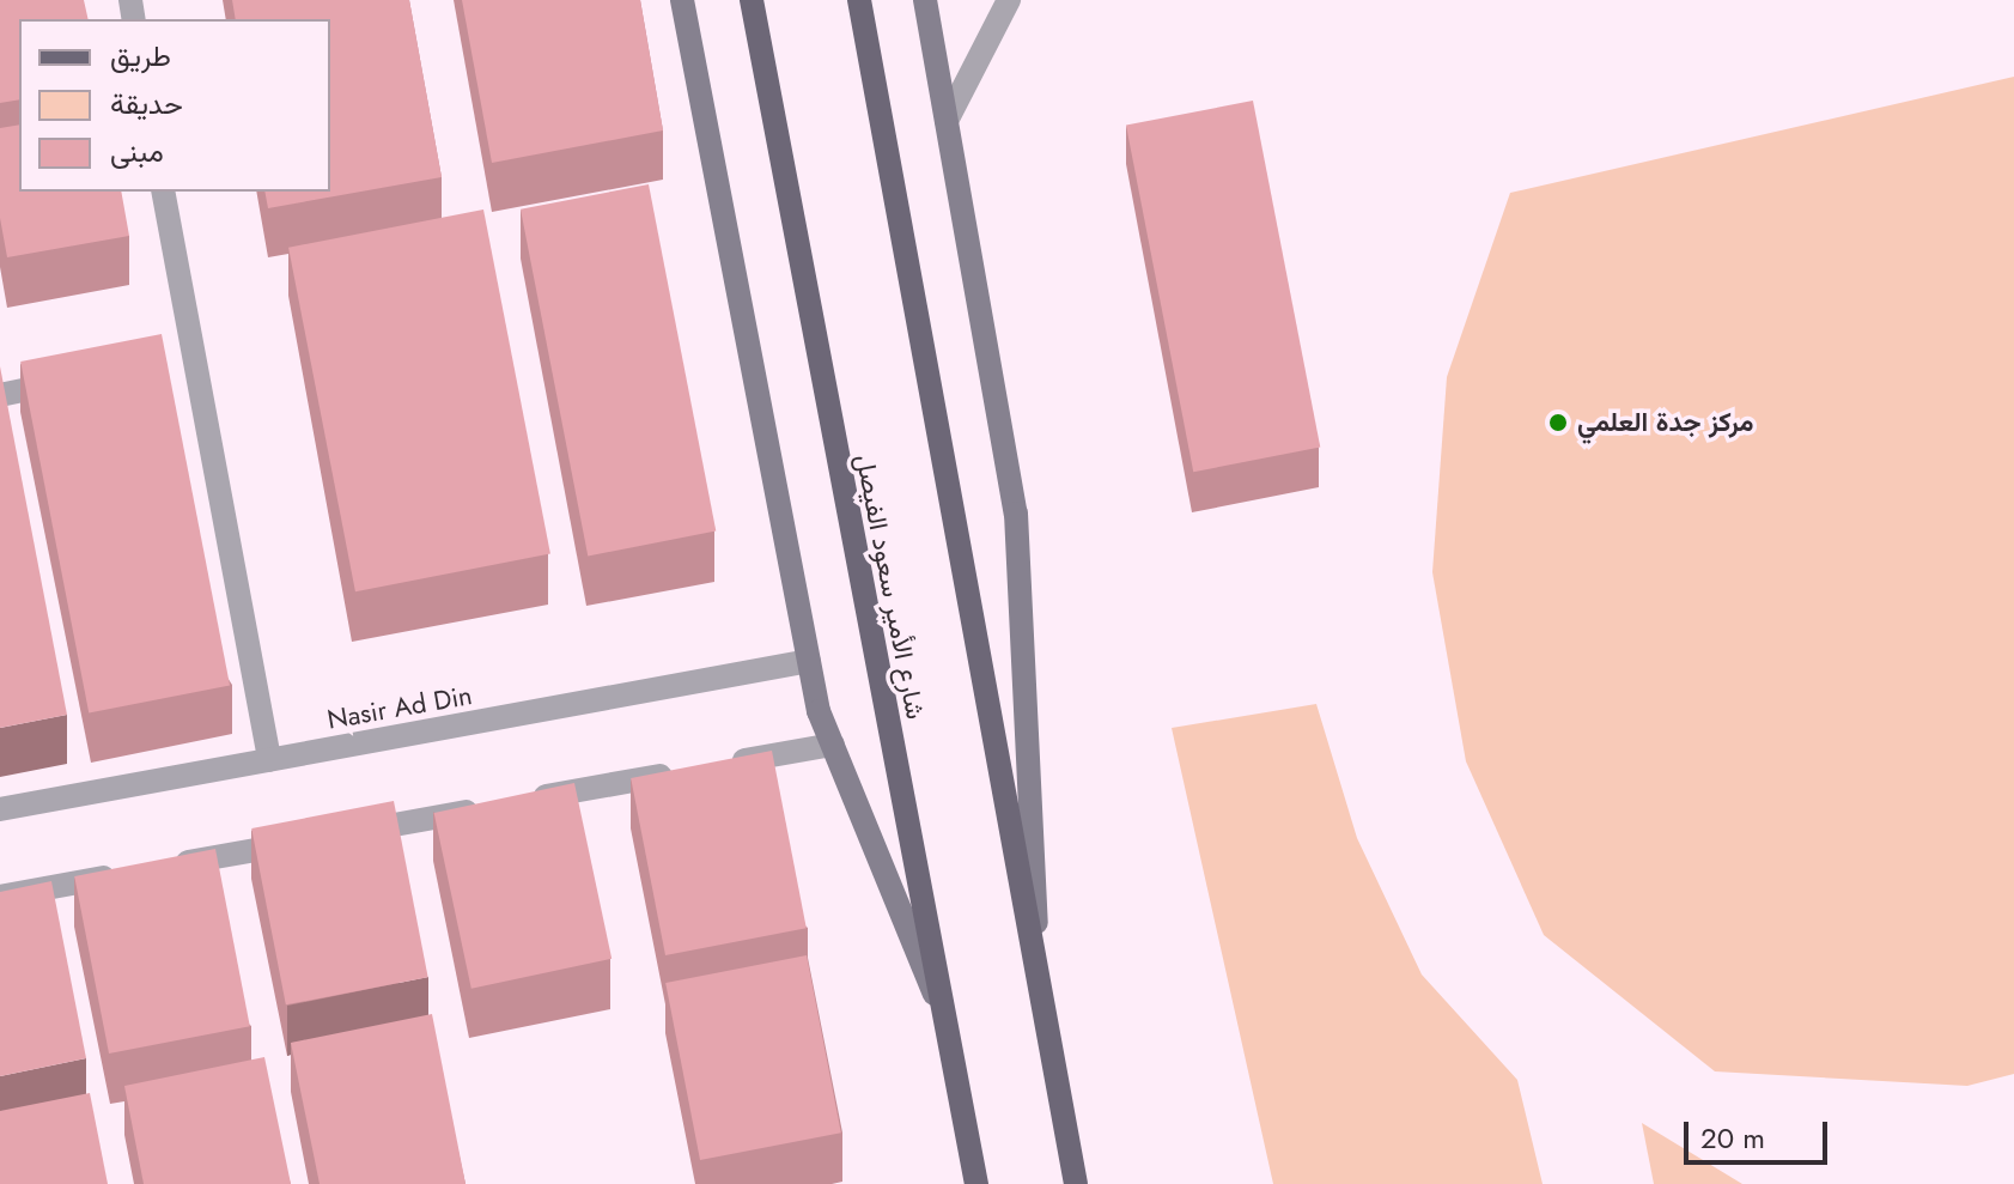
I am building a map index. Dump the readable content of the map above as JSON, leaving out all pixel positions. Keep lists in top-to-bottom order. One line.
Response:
{"streets":{"main road":["شارع الأمير سعود الفيصل"],"street":["Nasir Ad Din"]},"places":["مركز جدة العلمي"],"legend":["طريق","حديقة","مبنى"],"scale_bar":"20 m"}
